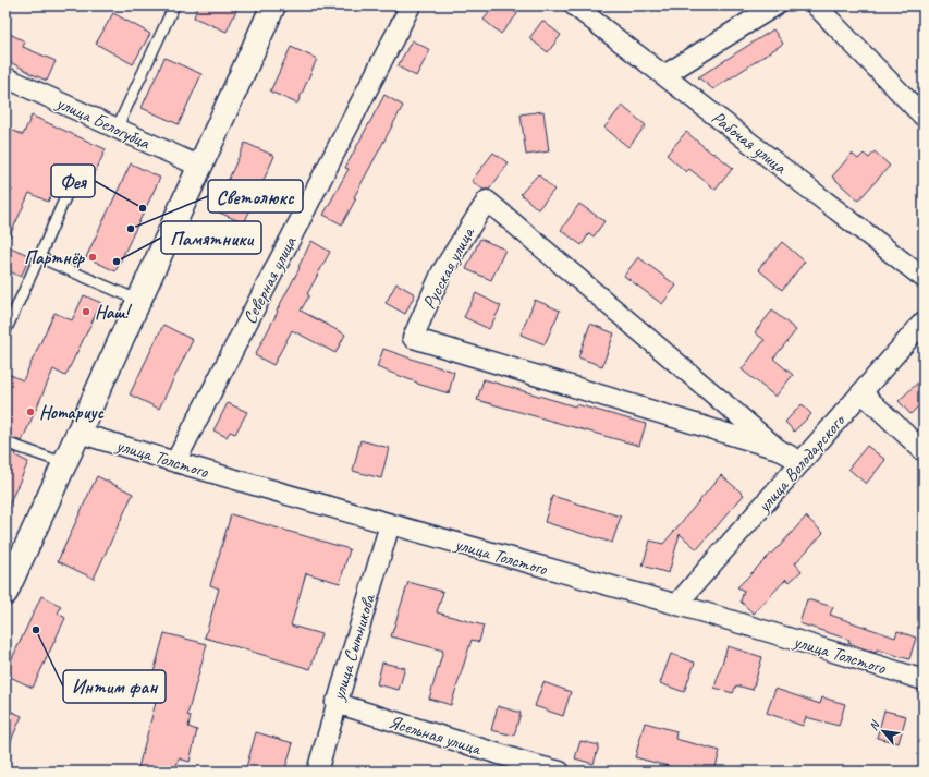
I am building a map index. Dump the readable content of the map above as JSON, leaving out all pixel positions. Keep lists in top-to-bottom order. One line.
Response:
{"streets":{"street":["улица Белогубца","Рабочая улица","Русская улица","Северная улица","улица Толстого","улица Володарского","улица Сытникова","Ясельная улица"]},"crossings":[["Русская улица","улица Володарского"],["Северная улица","улица Толстого"],["улица Толстого","улица Володарского"],["улица Толстого","улица Сытникова"],["улица Сытникова","Ясельная улица"]],"places":["Фея","Светолюкс","Партнёр","Памятники","Наш!","Нотариус","Интим фан"],"north":"top left"}
